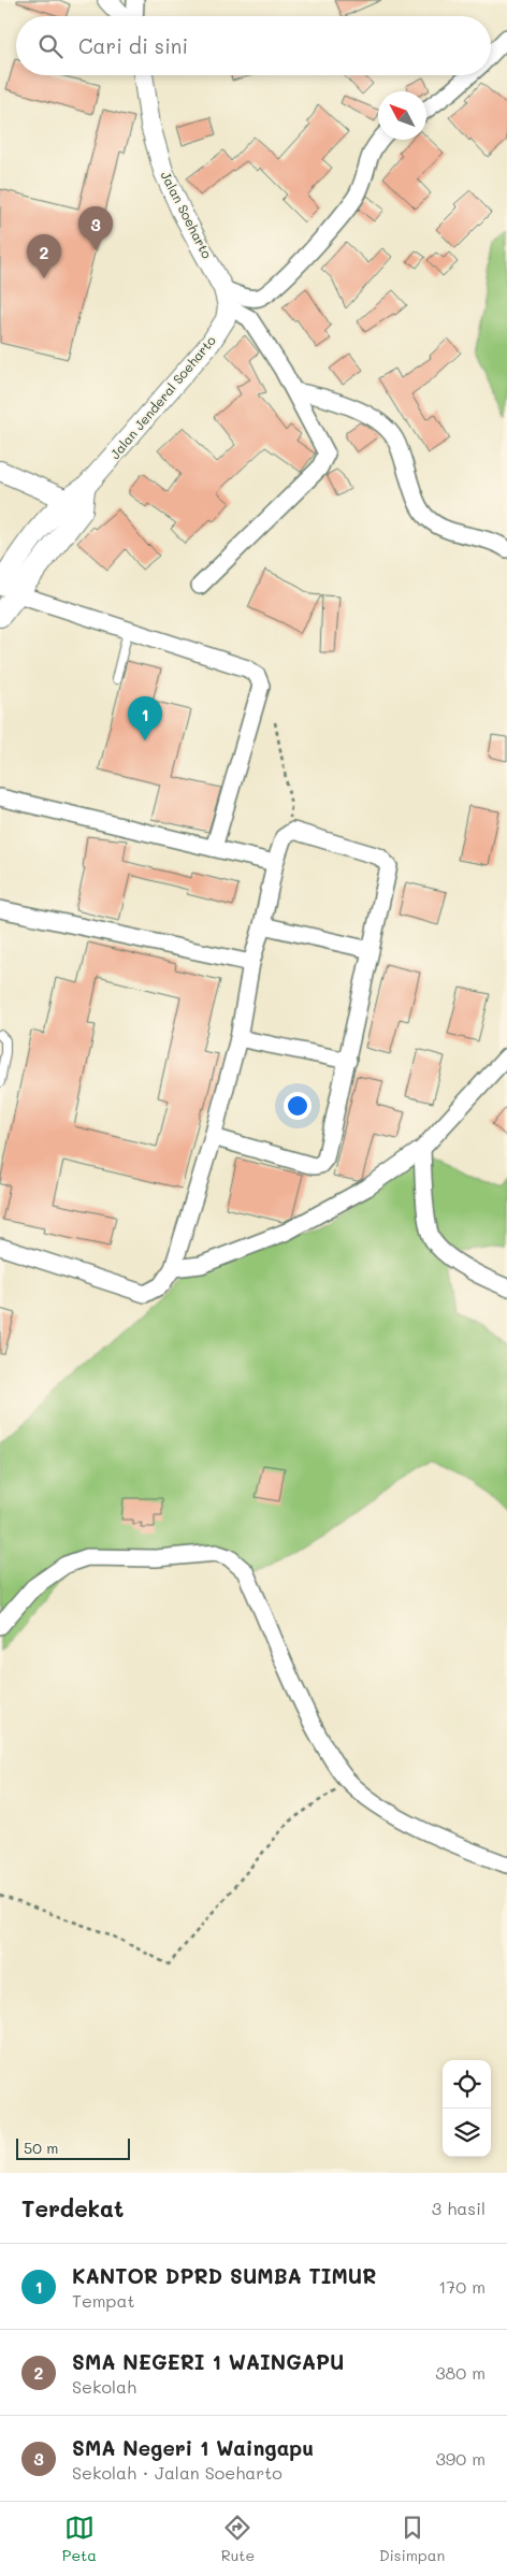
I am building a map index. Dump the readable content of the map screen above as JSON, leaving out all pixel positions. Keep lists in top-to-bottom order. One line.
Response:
{"streets":{"main road":["Jalan Jenderal Soeharto"],"street":["Jalan Soeharto"]},"crossings":[["Jalan Soeharto","Jalan Jenderal Soeharto"]],"scale_bar":"50 m","north":"top left","page":{"search":"Cari di sini","pins":["3","2","1"],"scale":"50 m","heading":["Terdekat","3 hasil"],"list":[{"mark":"1","name":"KANTOR DPRD SUMBA TIMUR","note":"Tempat","value":"170 m"},{"mark":"2","name":"SMA NEGERI 1 WAINGAPU","note":"Sekolah","value":"380 m"},{"mark":"3","name":"SMA Negeri 1 Waingapu","note":"Sekolah · Jalan Soeharto","value":"390 m"}],"nav":["Peta","Rute","Disimpan"]}}
